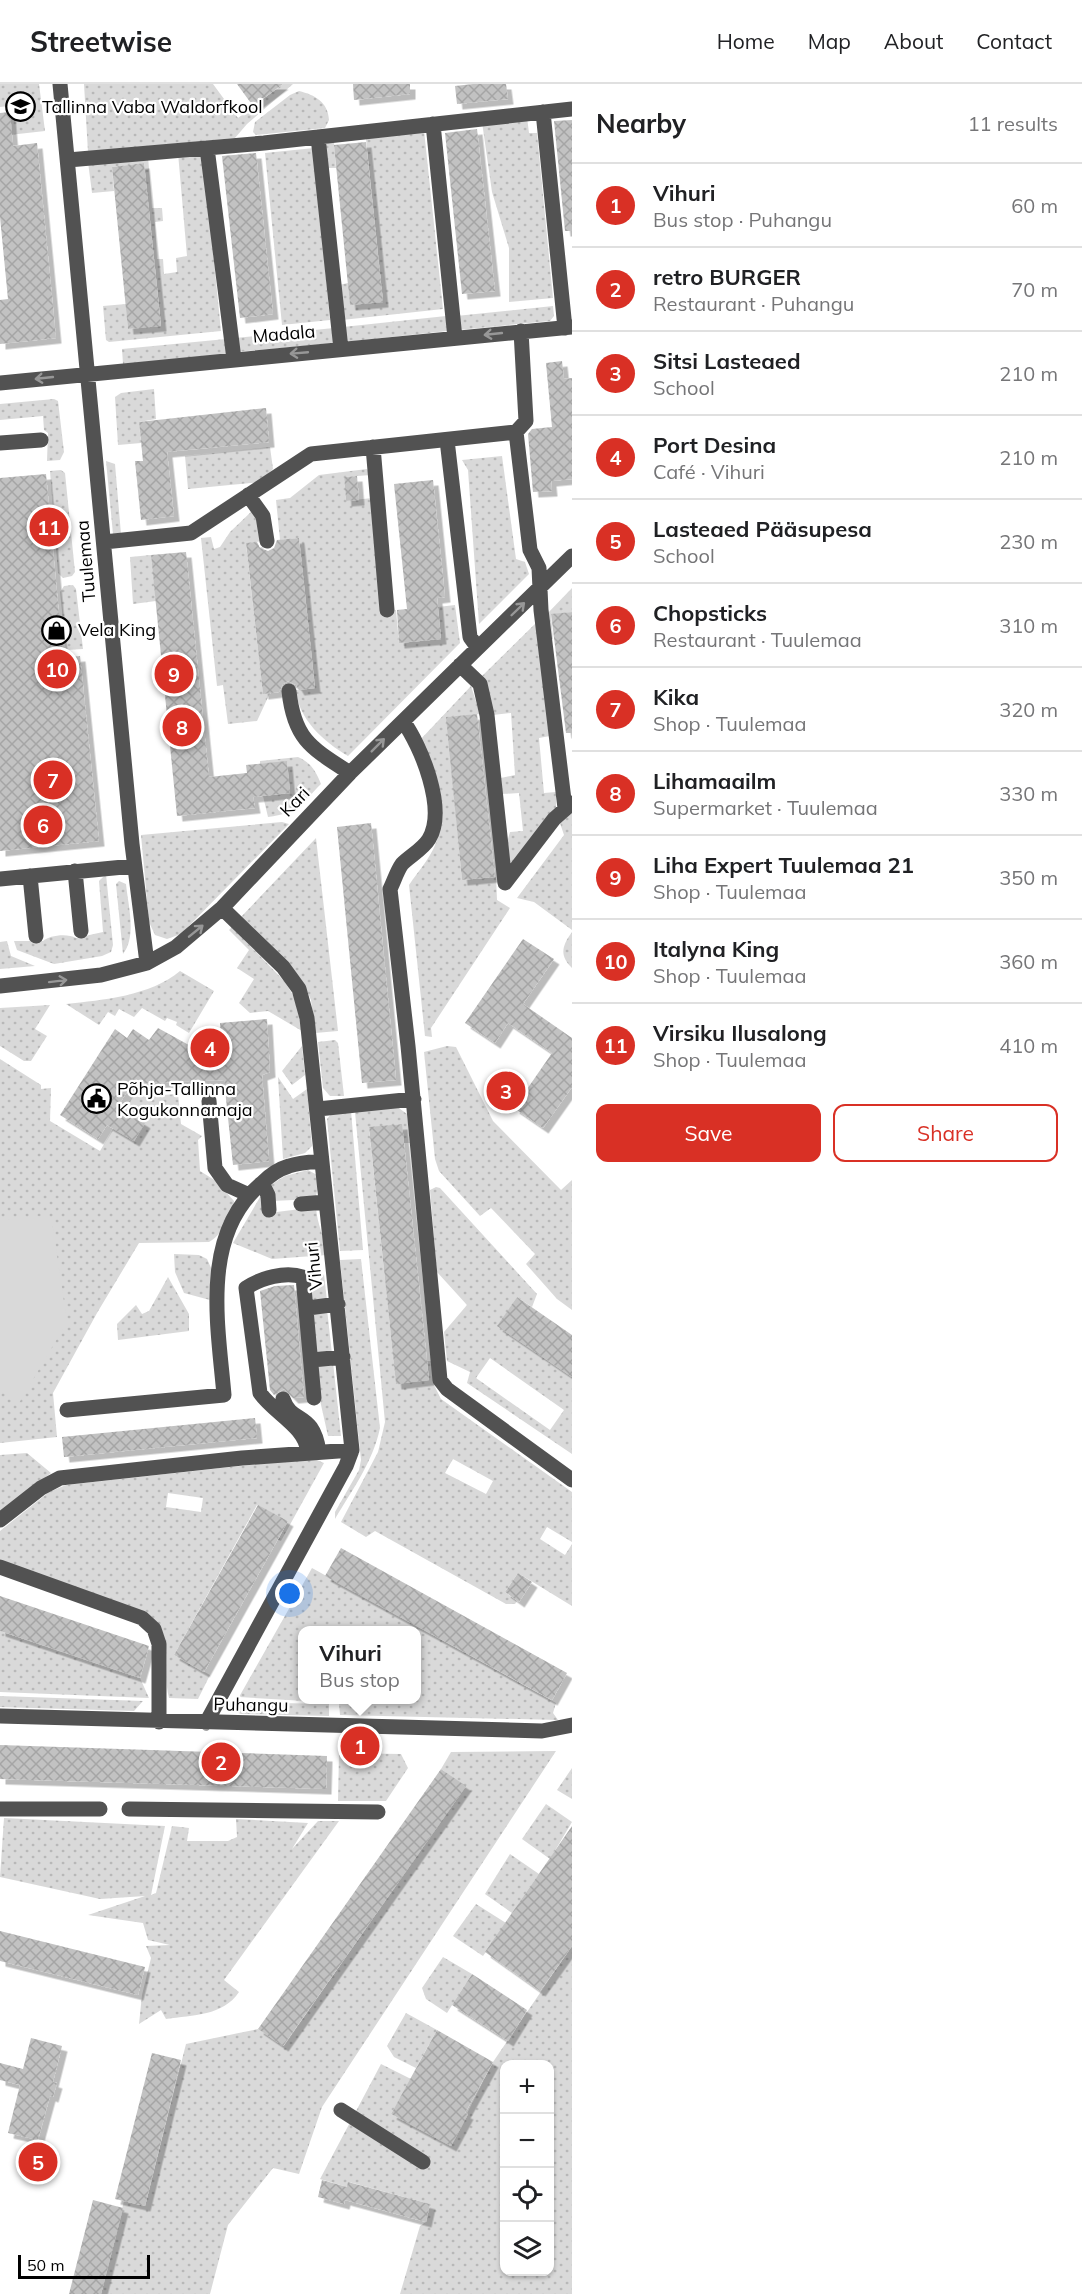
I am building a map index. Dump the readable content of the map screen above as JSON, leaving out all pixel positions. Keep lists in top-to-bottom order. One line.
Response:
{"streets":{"street":["Madala","Tuulemaa","Kari","Vihuri","Puhangu"]},"crossings":[["Madala","Tuulemaa"],["Tuulemaa","Kari"],["Kari","Vihuri"],["Vihuri","Puhangu"]],"places":{"school or university":["Tallinna Vaba Waldorfkool"],"shop":["Vela King"],"public building":["Põhja-Tallinna Kogukonnamaja"]},"scale_bar":"50 m","page":{"header":"Streetwise","nav":["Home","Map","About","Contact"],"heading":["Nearby","11 results"],"list":[{"mark":"1","name":"Vihuri","note":"Bus stop · Puhangu","value":"60 m"},{"mark":"2","name":"retro BURGER","note":"Restaurant · Puhangu","value":"70 m"},{"mark":"3","name":"Sitsi Lasteaed","note":"School","value":"210 m"},{"mark":"4","name":"Port Desina","note":"Café · Vihuri","value":"210 m"},{"mark":"5","name":"Lasteaed Pääsupesa","note":"School","value":"230 m"},{"mark":"6","name":"Chopsticks","note":"Restaurant · Tuulemaa","value":"310 m"},{"mark":"7","name":"Kika","note":"Shop · Tuulemaa","value":"320 m"},{"mark":"8","name":"Lihamaailm","note":"Supermarket · Tuulemaa","value":"330 m"},{"mark":"9","name":"Liha Expert Tuulemaa 21","note":"Shop · Tuulemaa","value":"350 m"},{"mark":"10","name":"Italyna King","note":"Shop · Tuulemaa","value":"360 m"},{"mark":"11","name":"Virsiku Ilusalong","note":"Shop · Tuulemaa","value":"410 m"}],"pins":["11","10","9","8","7","6","4","3","1","2","5"],"buttons":["Save","Share"],"popup":["Vihuri","Bus stop"],"map_buttons":["+","−"],"scale":"50 m"}}
